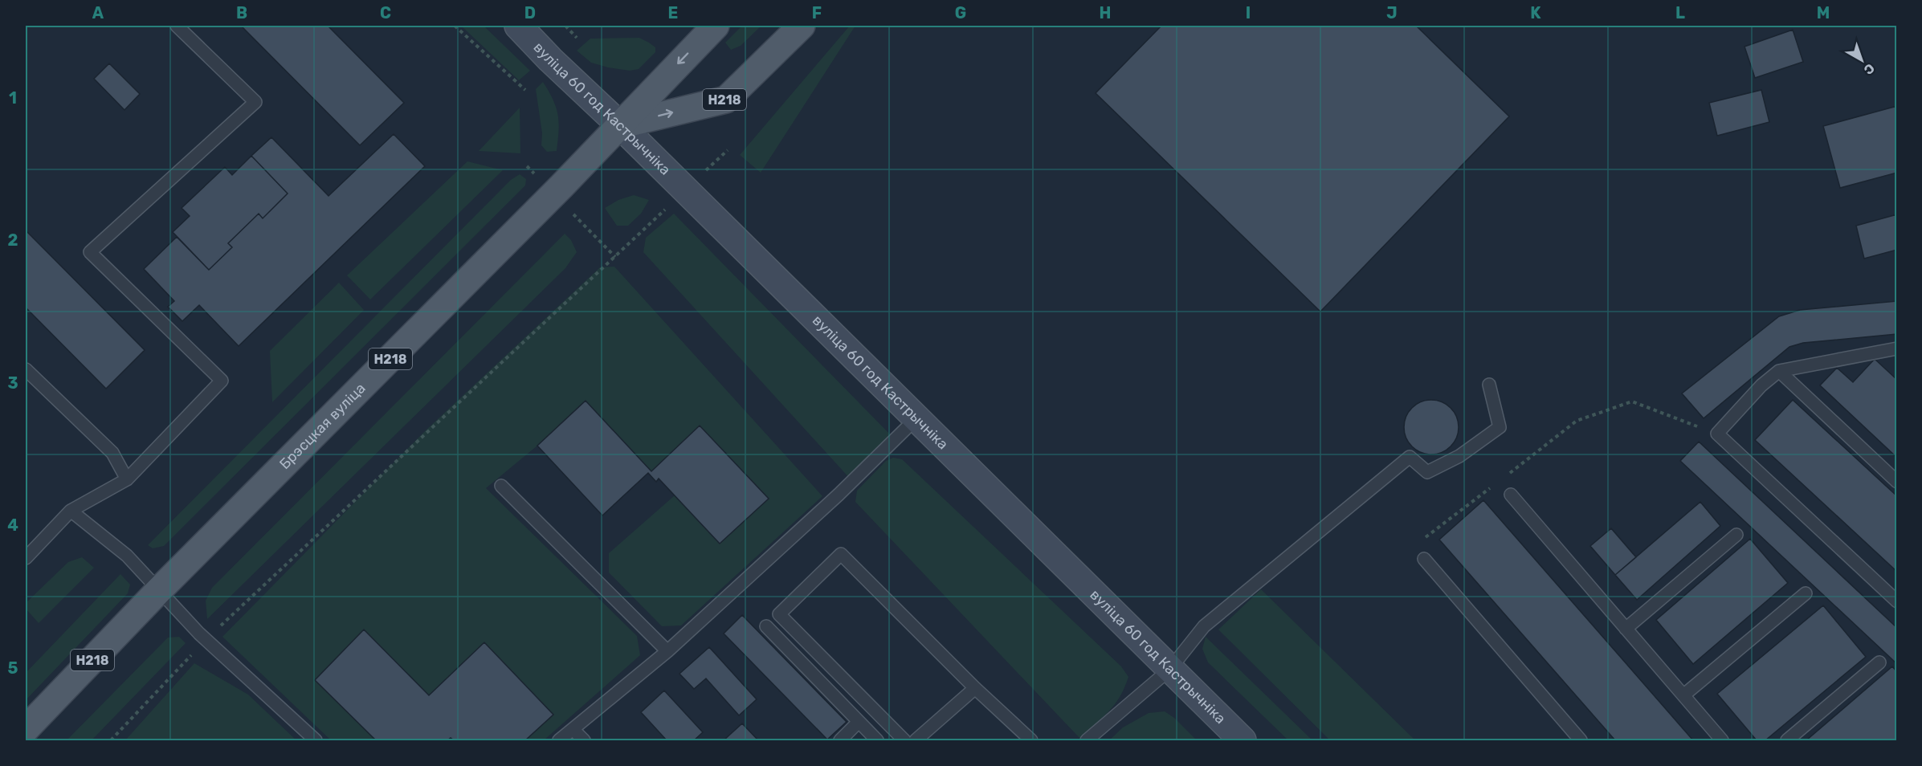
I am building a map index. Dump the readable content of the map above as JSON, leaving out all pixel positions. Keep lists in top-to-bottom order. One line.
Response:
{"streets":{"main road":["Н218","Брэсцкая вуліца"],"street":["вуліца 60 год Кастрычніка"]},"crossings":[["Н218","вуліца 60 год Кастрычніка"],["Н218","Брэсцкая вуліца"],["вуліца 60 год Кастрычніка","Брэсцкая вуліца"]],"north":"bottom right","grid":{"columns":["A","B","C","D","E","F","G","H","I","J","K","L","M"],"rows":["1","2","3","4","5"]}}
